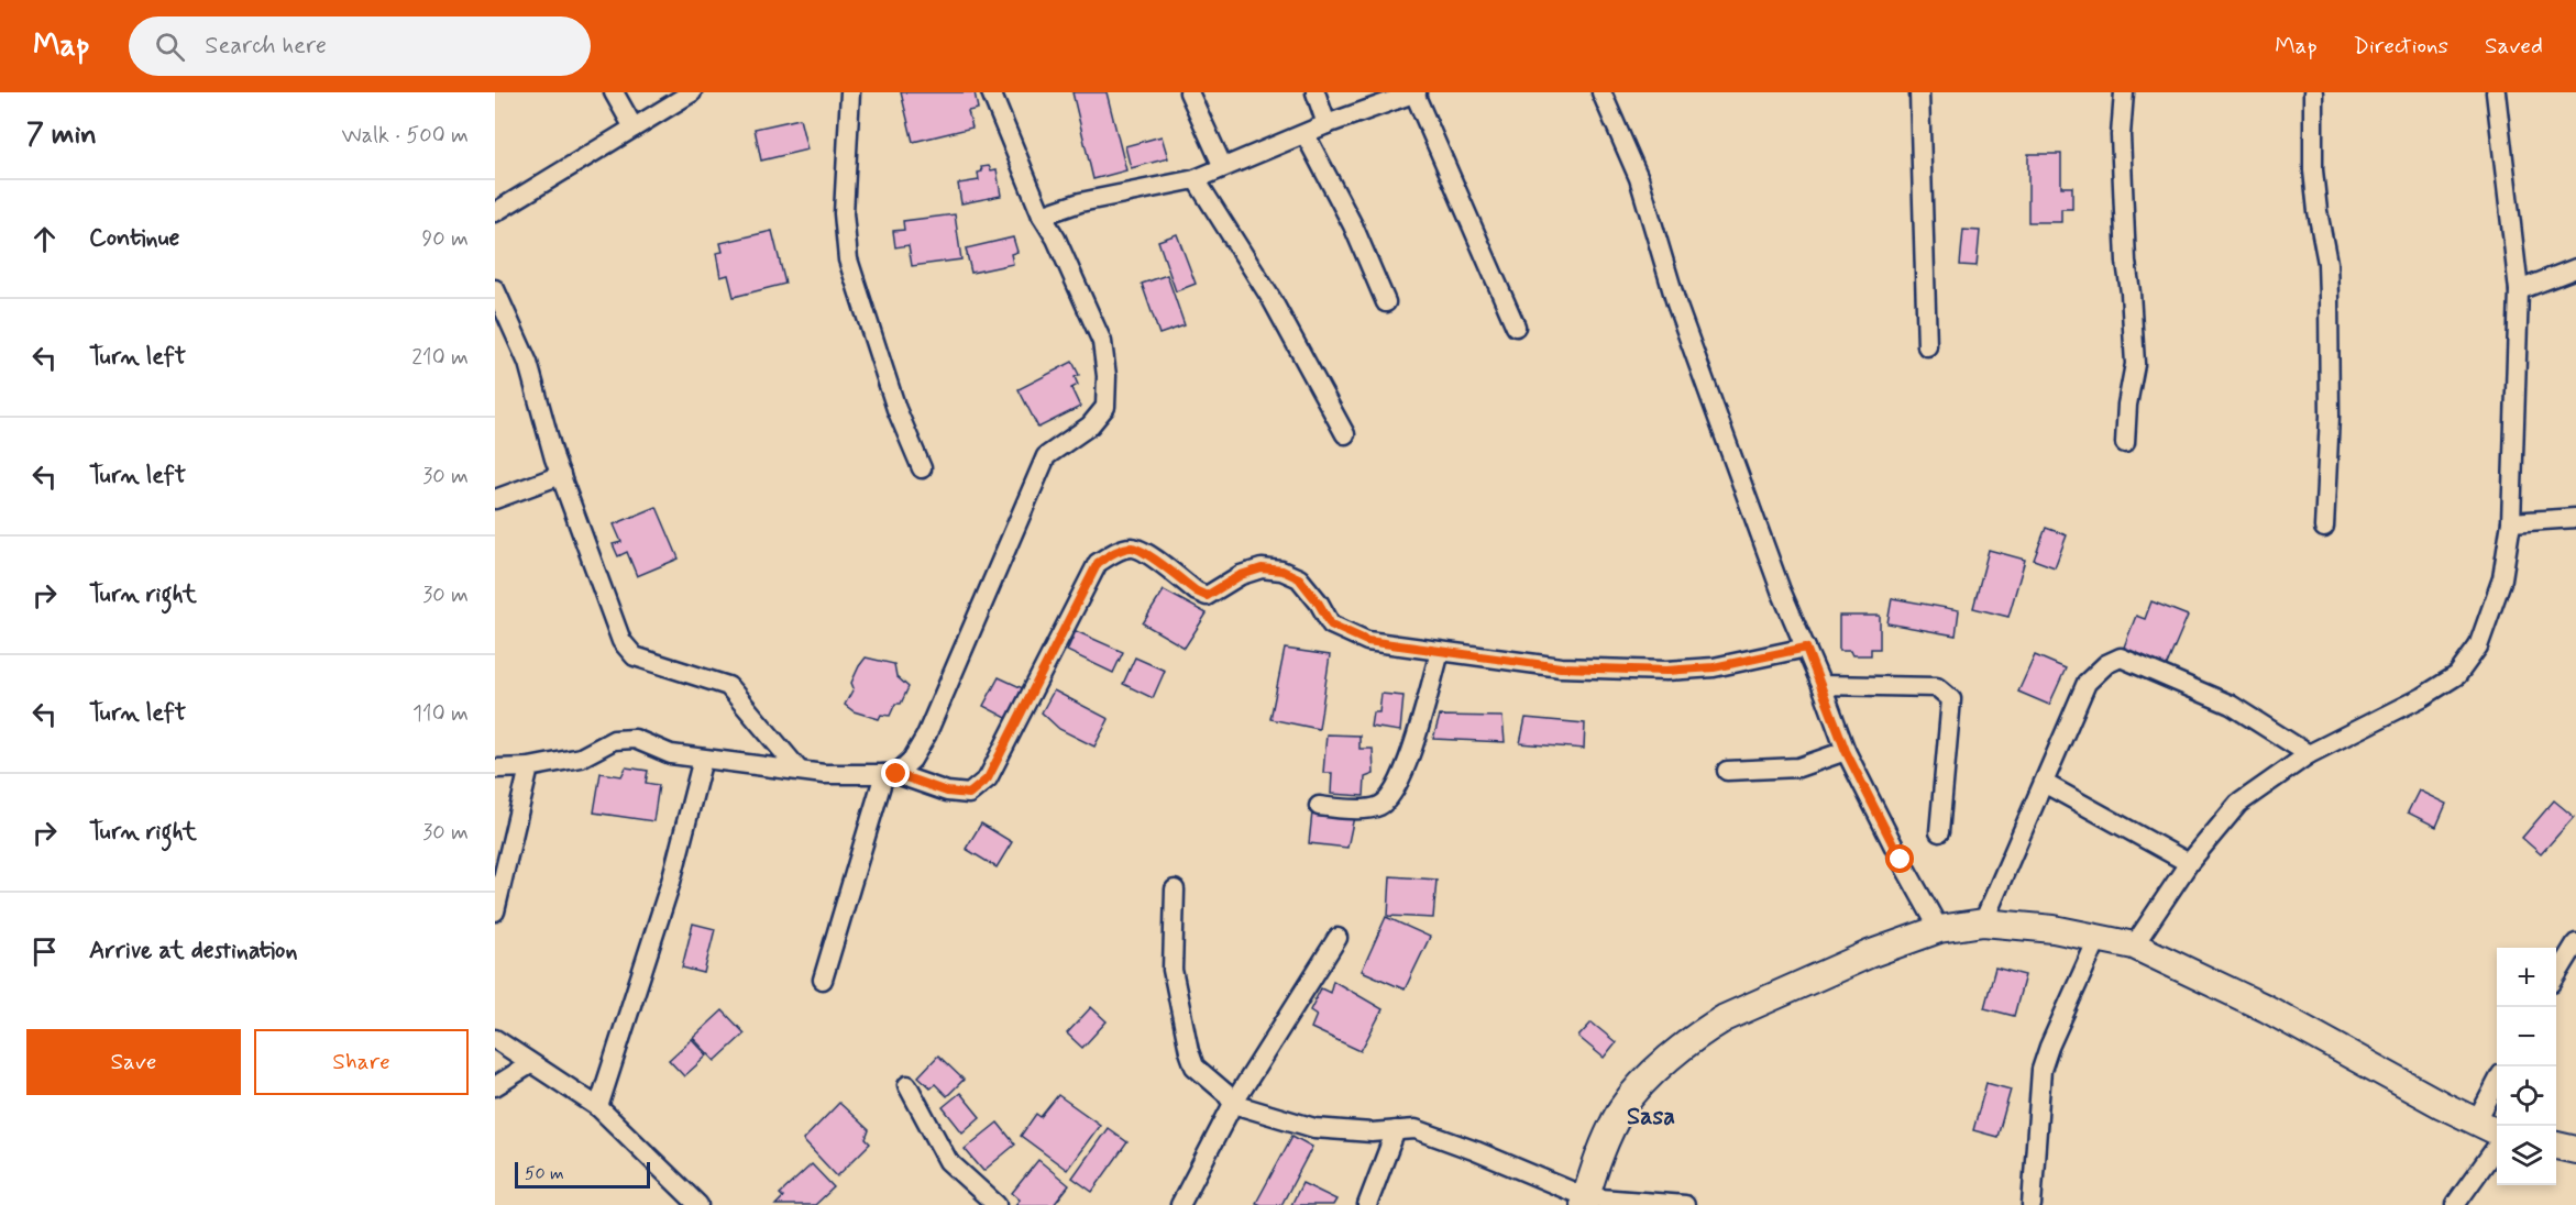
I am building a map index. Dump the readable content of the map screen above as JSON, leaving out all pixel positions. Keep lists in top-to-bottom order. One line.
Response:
{"districts":["Sasa"],"scale_bar":"50 m","page":{"header":"Map","search":"Search here","nav":["Map","Directions","Saved"],"heading":["7 min","Walk · 500 m"],"list":[["Continue","90 m"],["Turn left","210 m"],["Turn left","30 m"],["Turn right","30 m"],["Turn left","110 m"],["Turn right","30 m"],"Arrive at destination"],"map_buttons":["+","−"],"buttons":["Save","Share"],"scale":"50 m"}}
